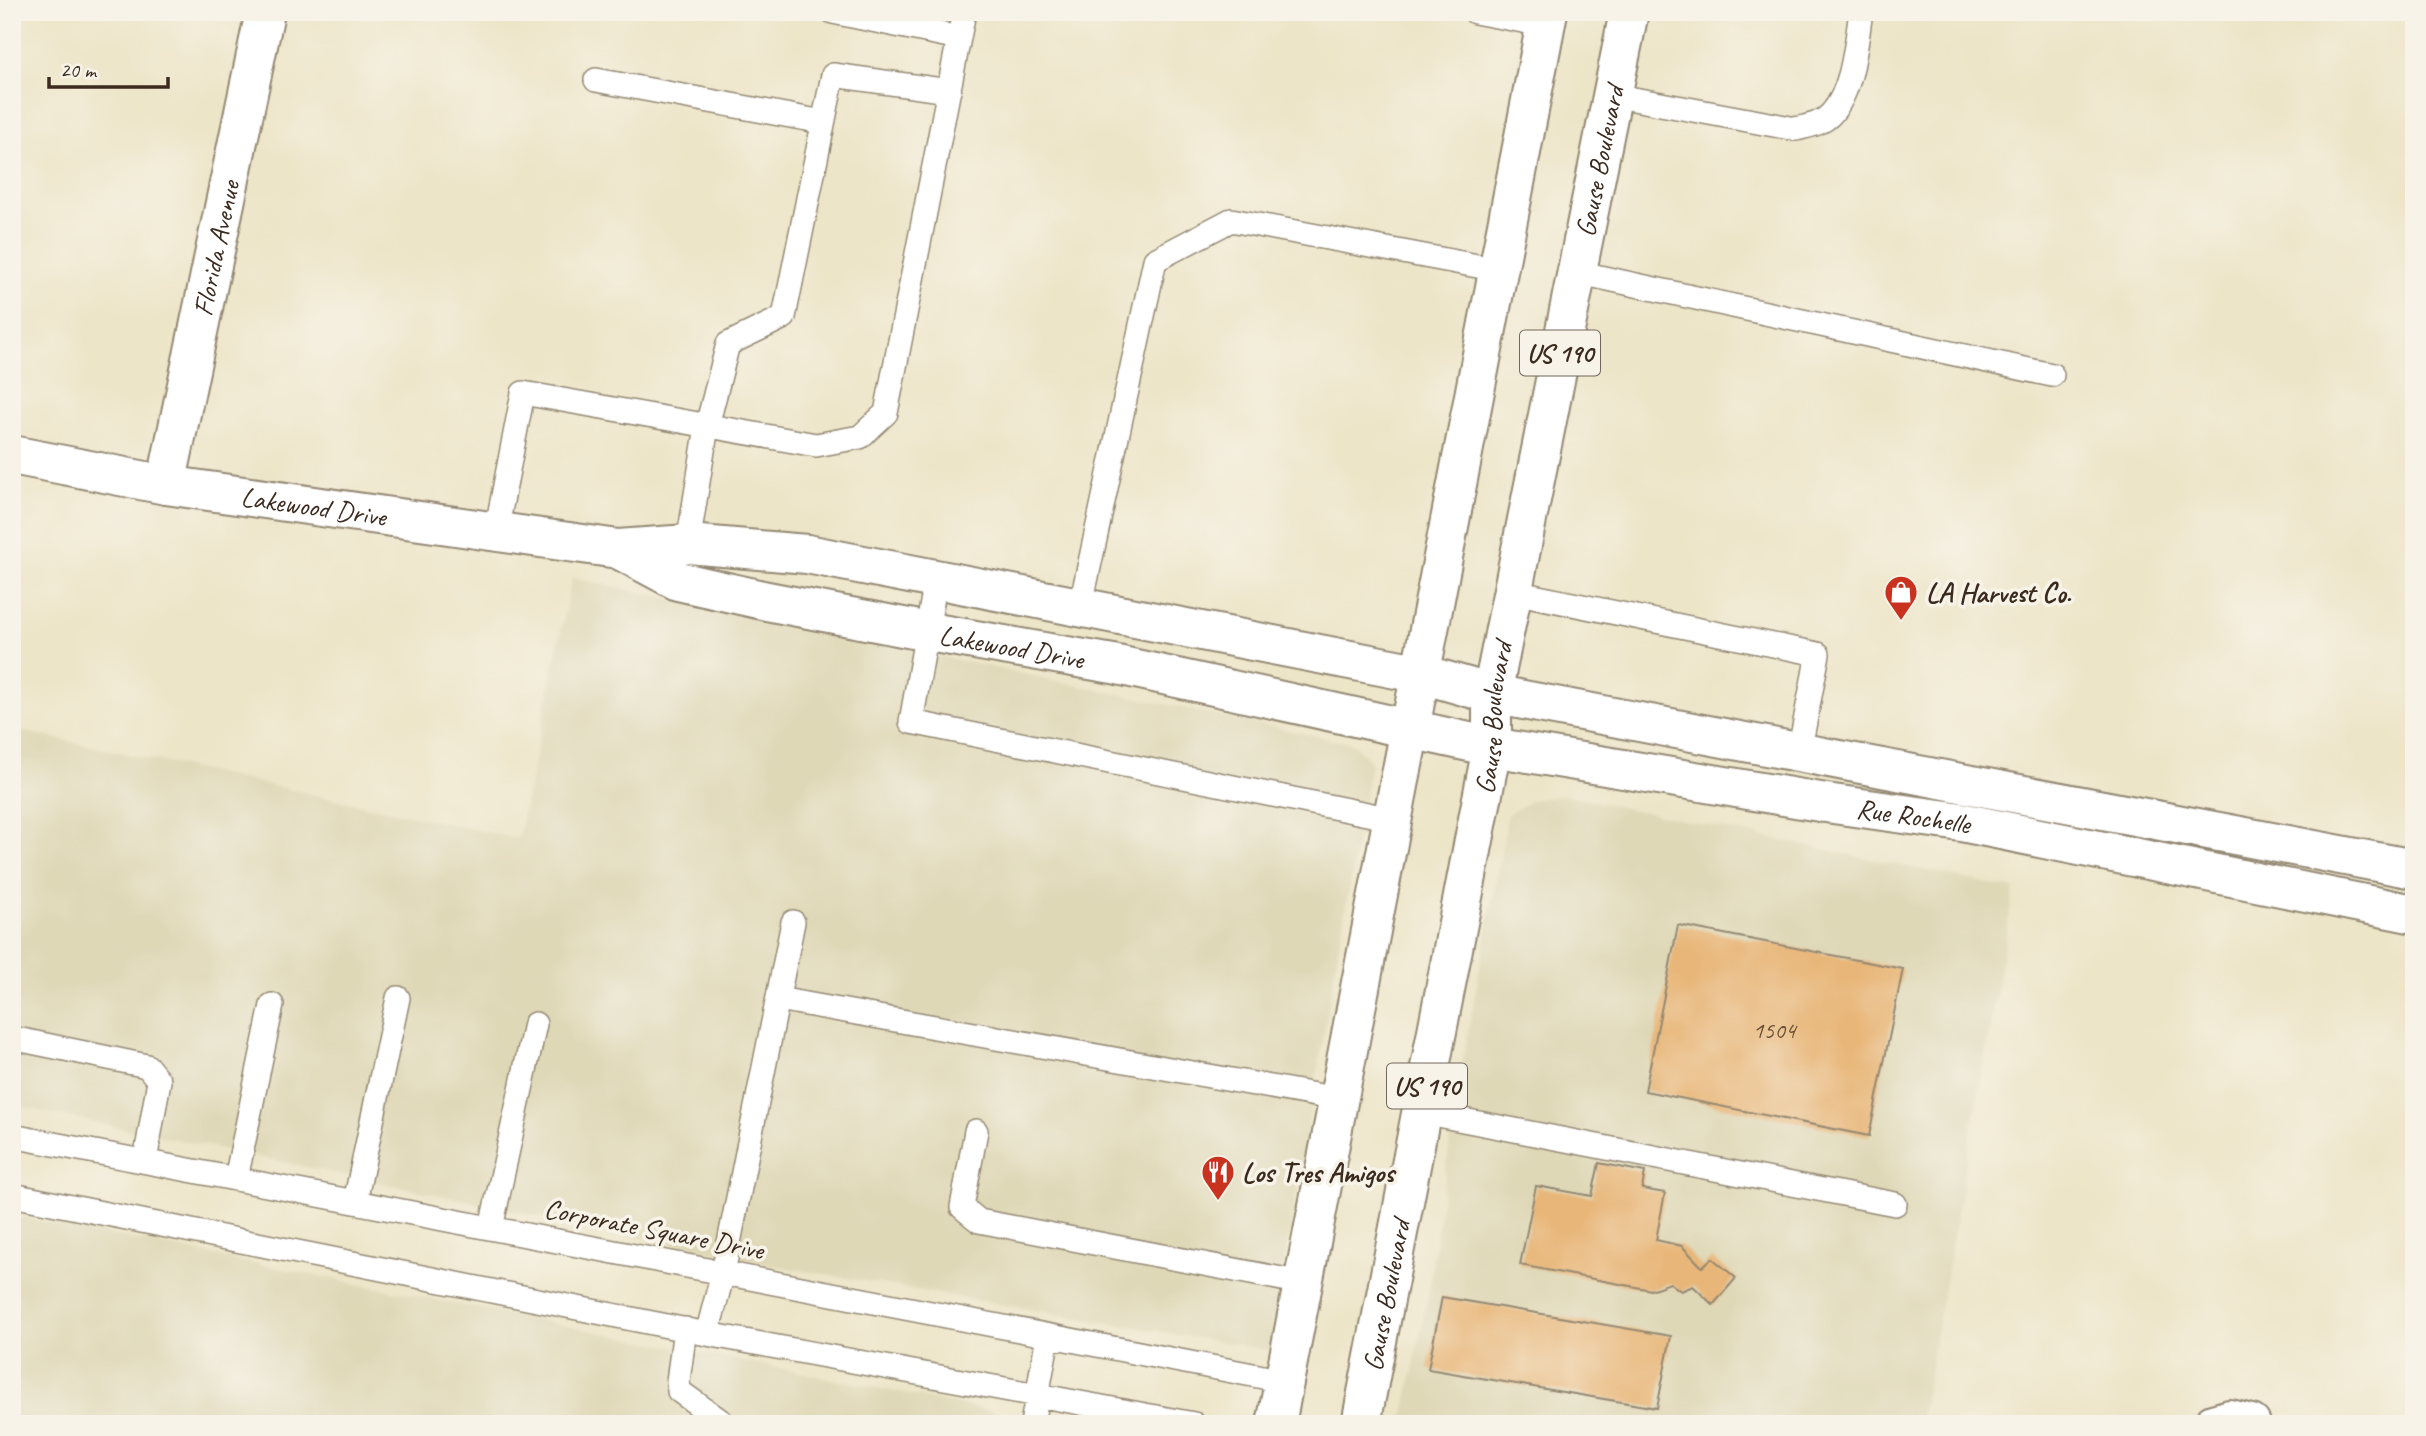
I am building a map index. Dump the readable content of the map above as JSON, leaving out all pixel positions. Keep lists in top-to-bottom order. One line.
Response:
{"streets":{"street":["Gause Boulevard","Florida Avenue","US 190","Lakewood Drive","Rue Rochelle"],"lane":["Corporate Square Drive"]},"crossings":[["Gause Boulevard","Rue Rochelle"],["Florida Avenue","Lakewood Drive"],["US 190","Lakewood Drive"],["US 190","Rue Rochelle"],["US 190","Corporate Square Drive"],["Lakewood Drive","Rue Rochelle"]],"places":{"shop":["LA Harvest Co."],"restaurant":["Los Tres Amigos"]},"house_numbers":["1504"],"scale_bar":"20 m"}
